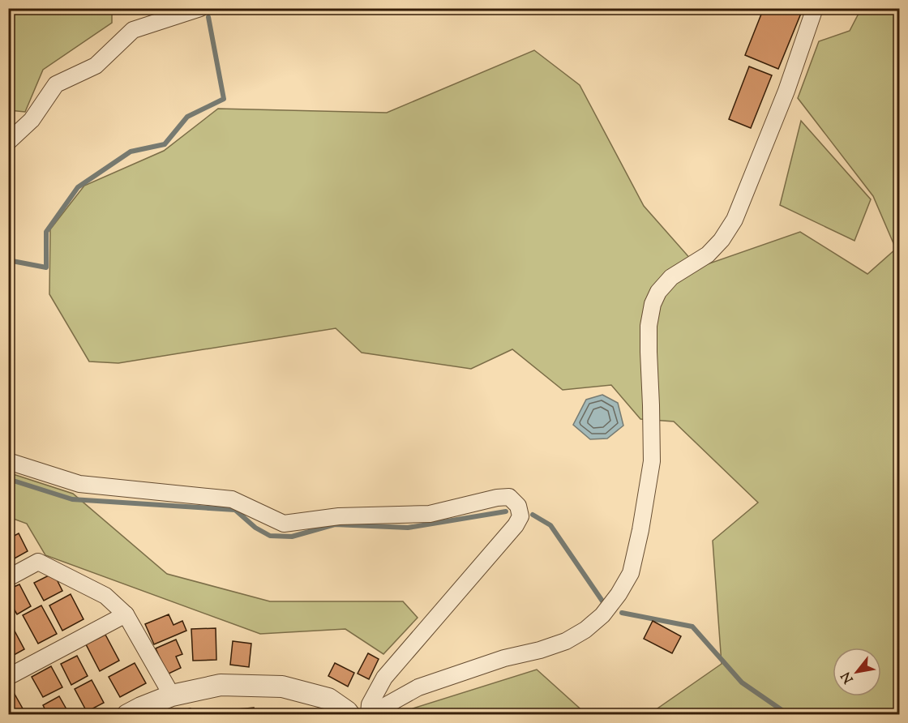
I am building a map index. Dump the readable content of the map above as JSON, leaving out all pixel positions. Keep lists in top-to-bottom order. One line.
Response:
{"north":"bottom left"}
